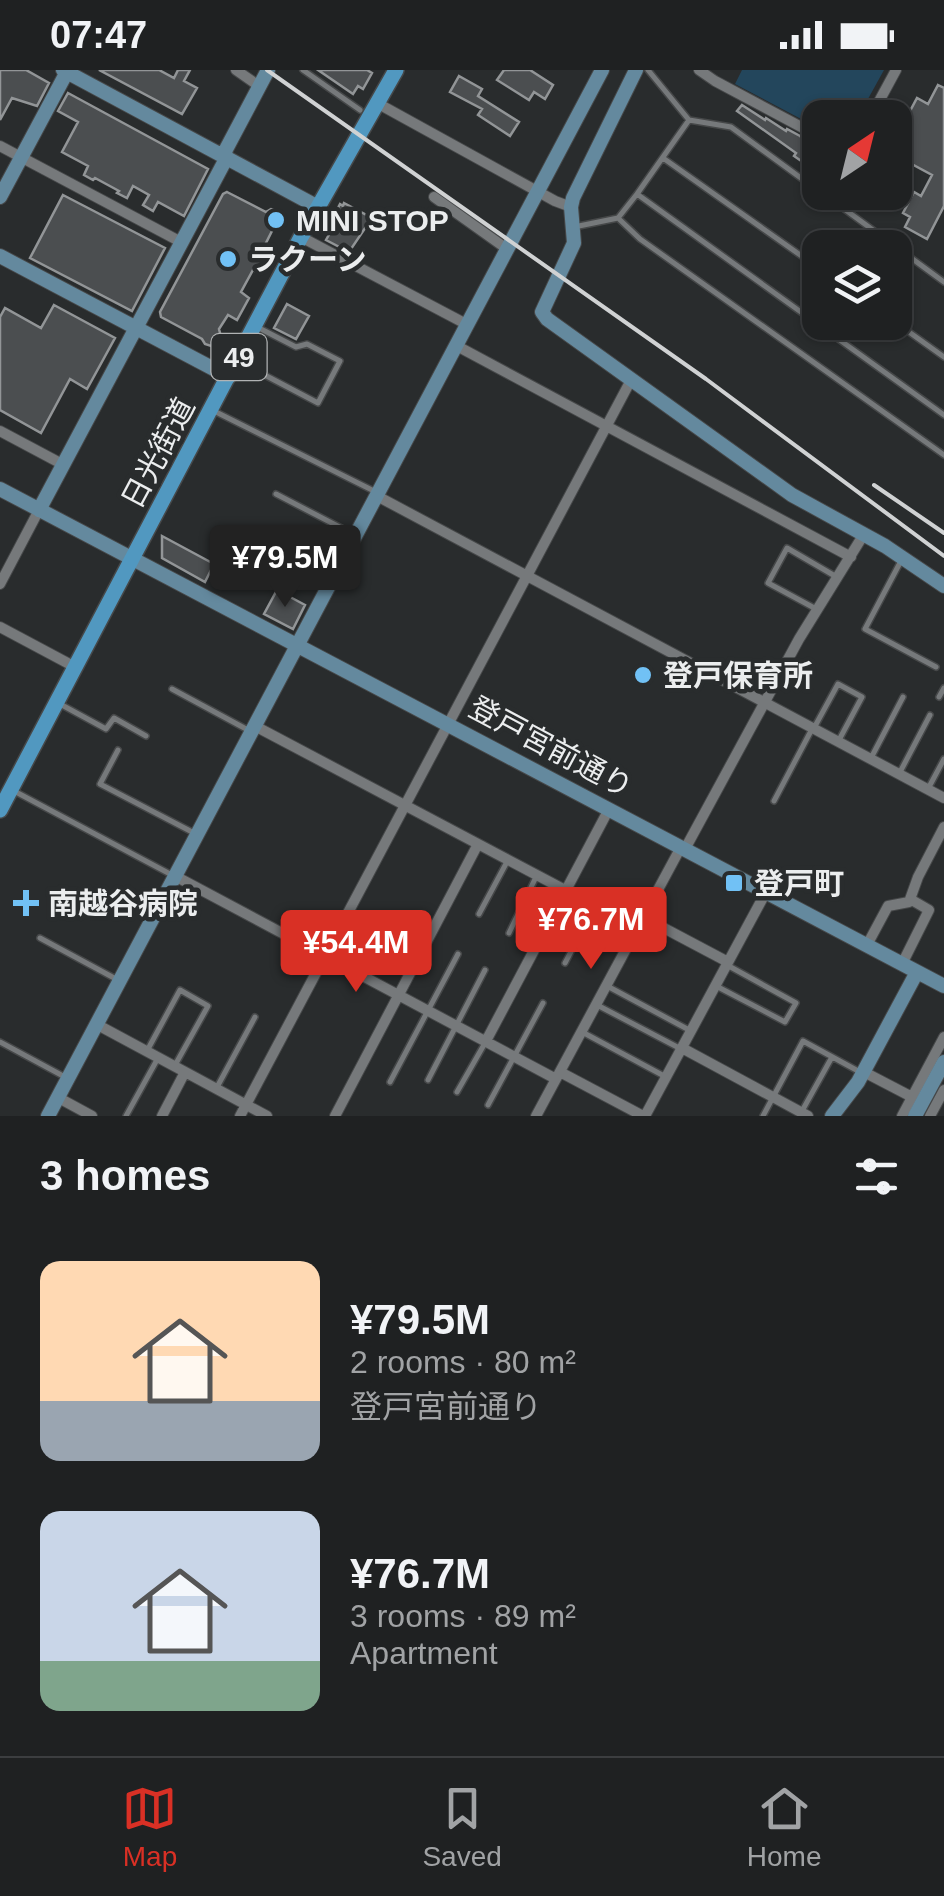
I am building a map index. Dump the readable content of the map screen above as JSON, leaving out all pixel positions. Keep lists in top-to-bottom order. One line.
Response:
{"streets":{"main road":["49","日光街道"],"street":["登戸宮前通り"]},"crossings":[["日光街道","登戸宮前通り"]],"places":{"other":["MINI STOP","ラクーン","登戸保育所"],"transit":["登戸町"],"health":["南越谷病院"]},"north":"top right","page":{"status":"07:47","price":["¥79.5M","¥76.7M","¥54.4M"],"heading":"3 homes","list":[{"name":"¥79.5M","note":"2 rooms · 80 m² · 登戸宮前通り"},{"name":"¥76.7M","note":"3 rooms · 89 m² · Apartment"}],"tabs":["Map","Saved","Home"]}}
